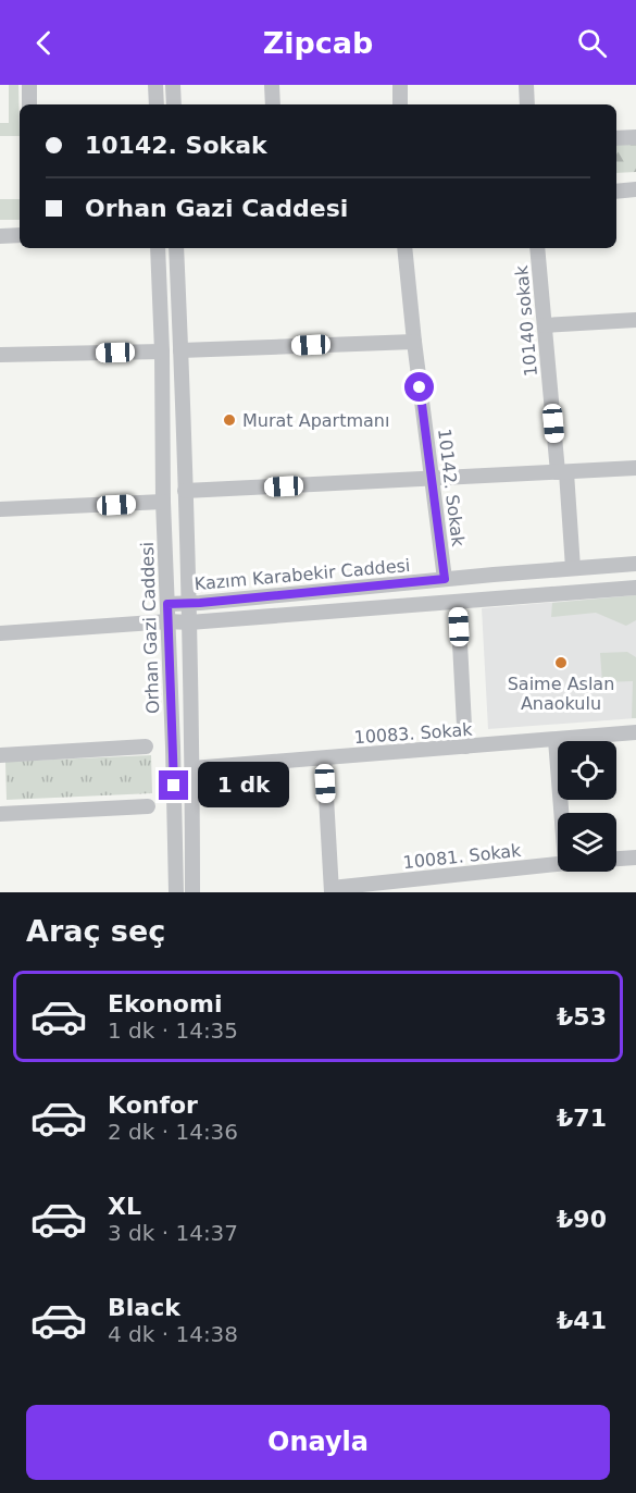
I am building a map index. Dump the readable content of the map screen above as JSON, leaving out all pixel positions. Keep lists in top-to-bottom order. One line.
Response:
{"streets":{"street":["10140 sokak","10142. Sokak","Kazım Karabekir Caddesi","Orhan Gazi Caddesi","10083. Sokak","10081. Sokak"]},"crossings":[["10140 sokak","Kazım Karabekir Caddesi"],["10142. Sokak","Kazım Karabekir Caddesi"],["Kazım Karabekir Caddesi","Orhan Gazi Caddesi"]],"places":["Murat Apartmanı","Saime Aslan Anaokulu"],"page":{"header":"Zipcab","banner":["10142. Sokak","Orhan Gazi Caddesi"],"bubble":"1 dk","heading":"Araç seç","list":[{"name":"Ekonomi","note":"1 dk · 14:35","value":"₺53"},{"name":"Konfor","note":"2 dk · 14:36","value":"₺71"},{"name":"XL","note":"3 dk · 14:37","value":"₺90"},{"name":"Black","note":"4 dk · 14:38","value":"₺41"}],"buttons":"Onayla"}}
